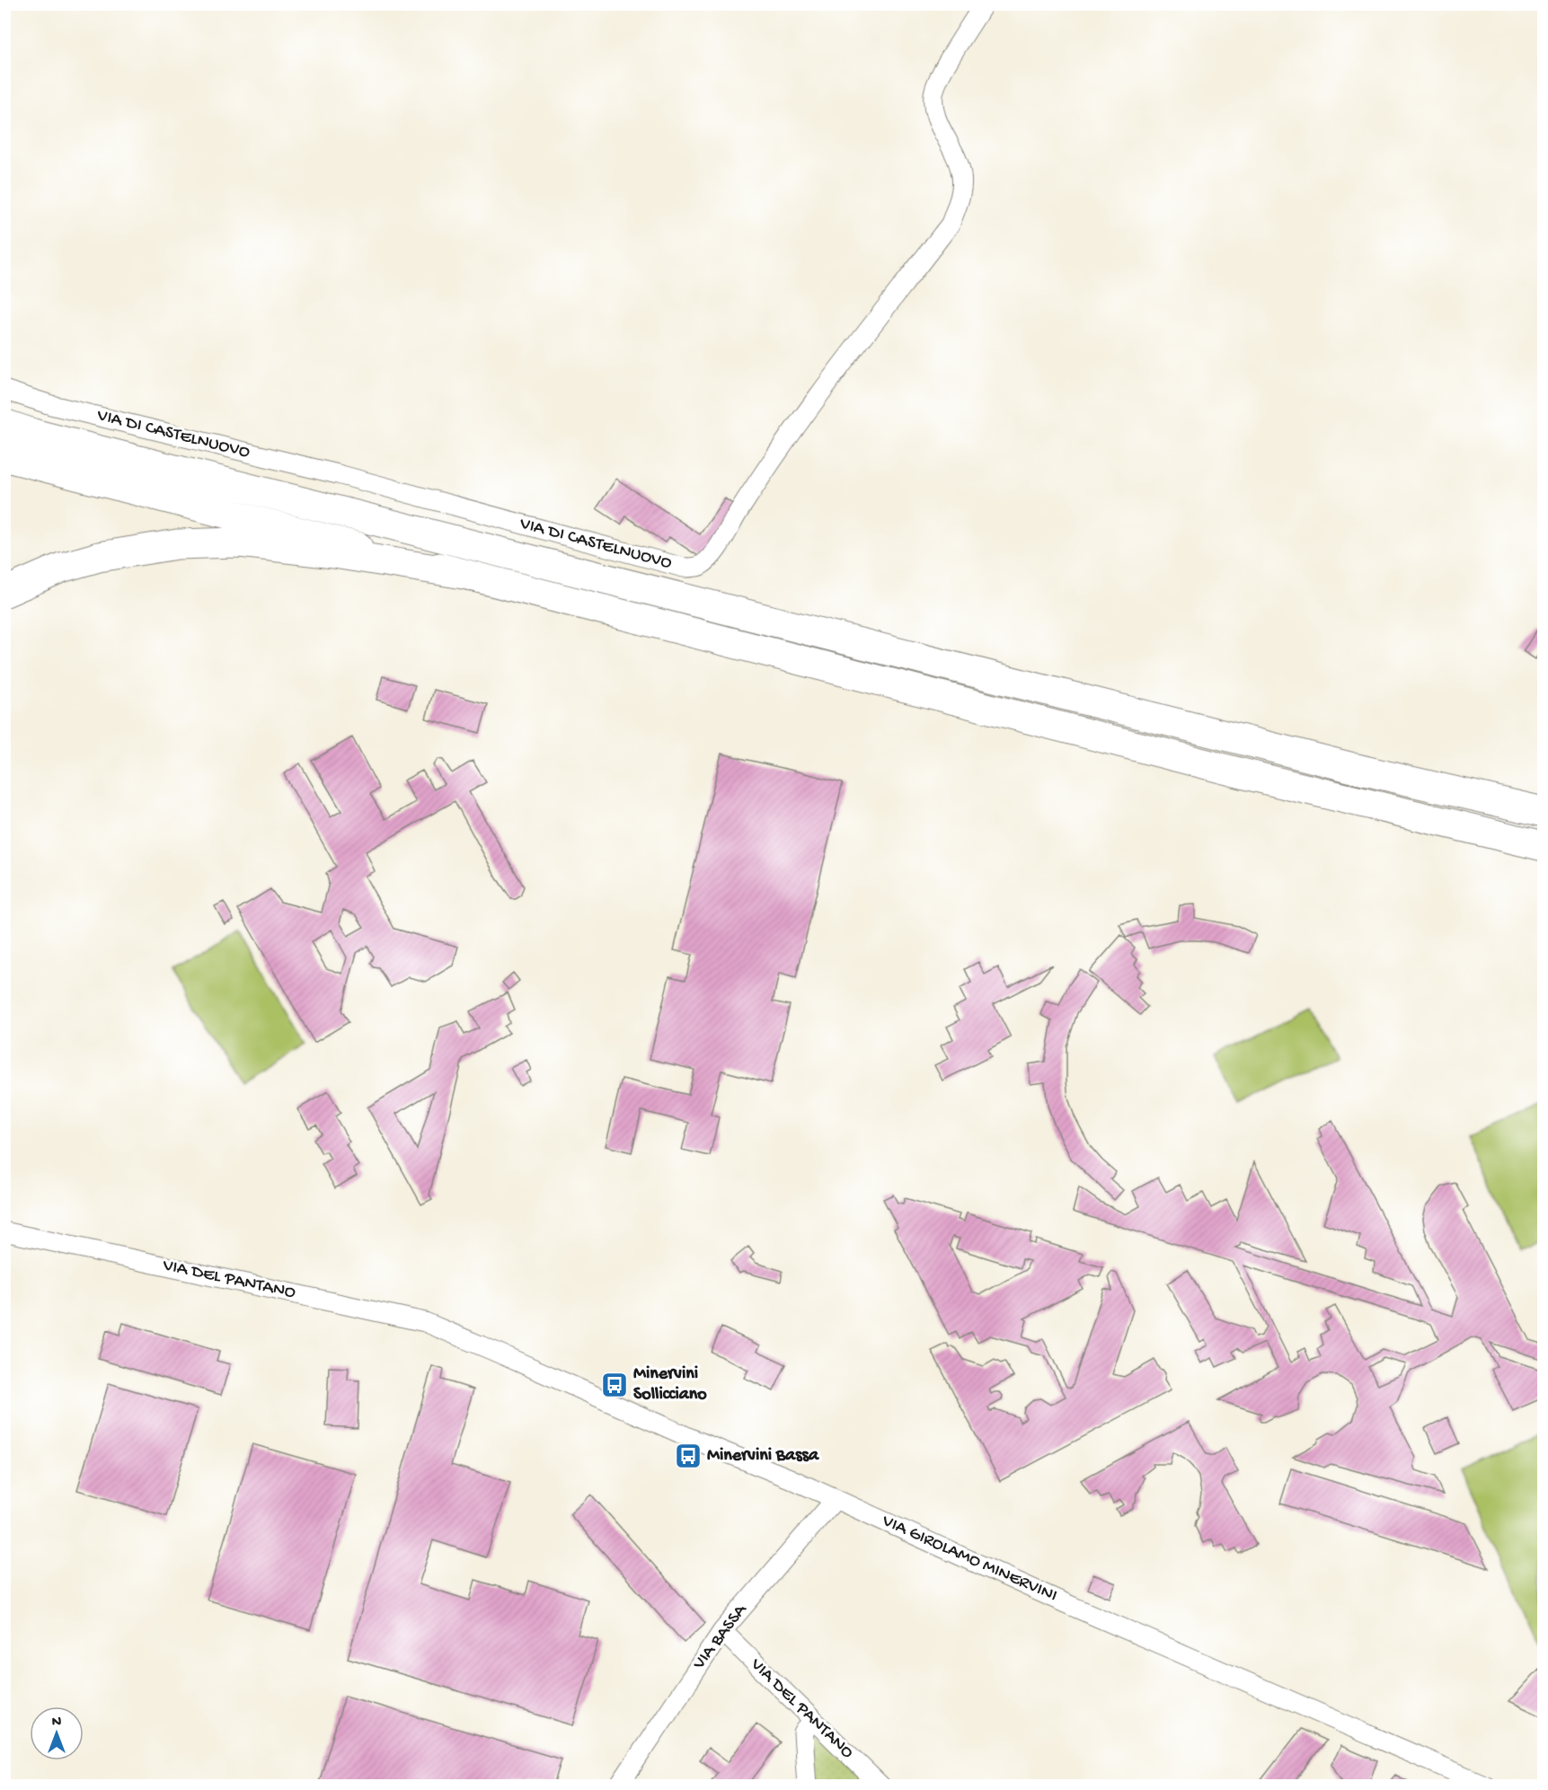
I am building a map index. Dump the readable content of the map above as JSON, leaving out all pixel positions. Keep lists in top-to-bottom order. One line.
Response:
{"streets":{"street":["VIA DI CASTELNUOVO","VIA DEL PANTANO","VIA GIROLAMO MINERVINI","VIA BASSA"]},"crossings":[["VIA DEL PANTANO","VIA GIROLAMO MINERVINI"],["VIA DEL PANTANO","VIA BASSA"],["VIA GIROLAMO MINERVINI","VIA BASSA"]],"places":{"bus stop":["Minervini Sollicciano","Minervini Bassa"]},"north":"top"}
